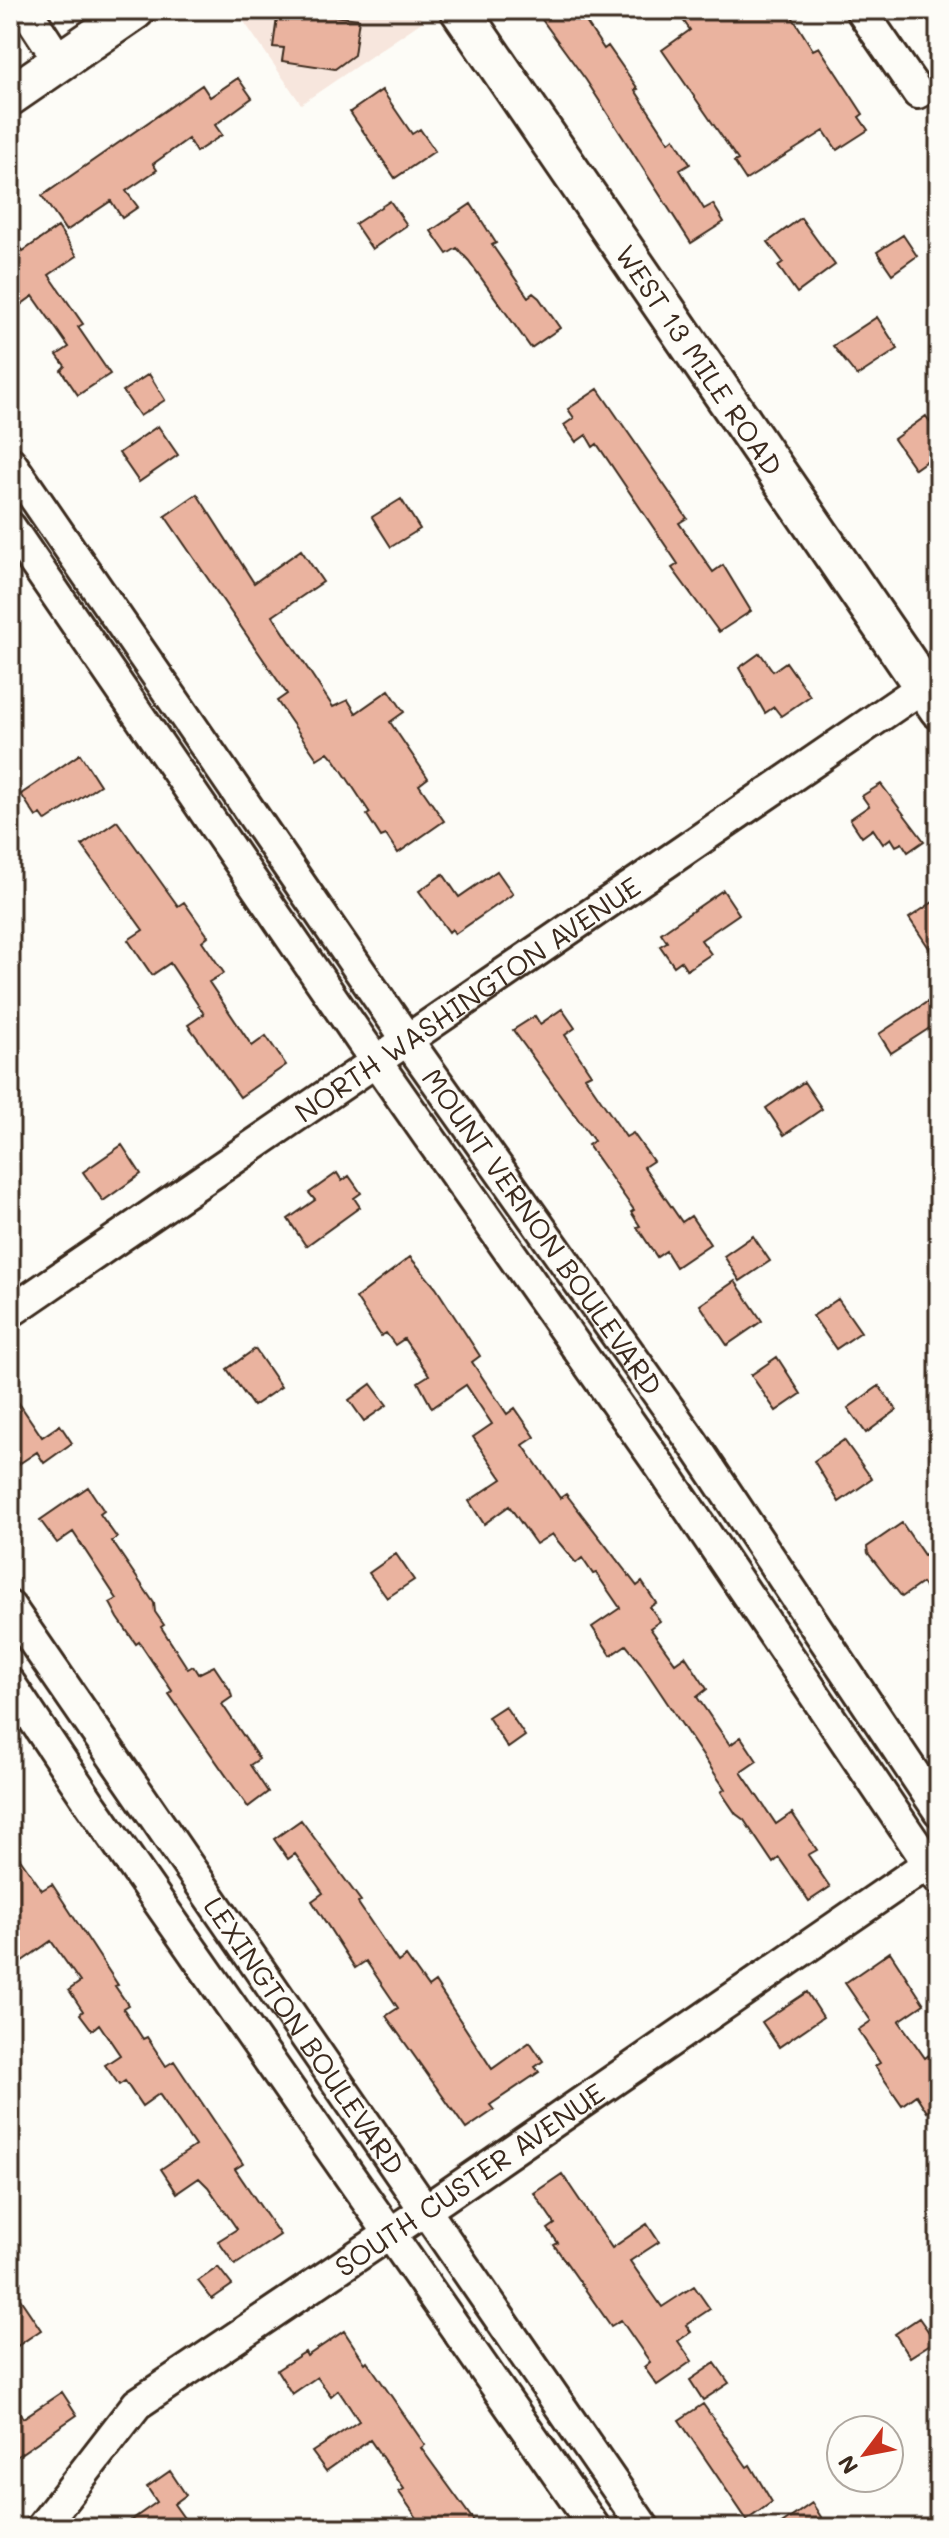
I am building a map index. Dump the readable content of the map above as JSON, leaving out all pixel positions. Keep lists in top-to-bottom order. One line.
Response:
{"streets":{"main road":["WEST 13 MILE ROAD"],"street":["NORTH WASHINGTON AVENUE","MOUNT VERNON BOULEVARD","LEXINGTON BOULEVARD","SOUTH CUSTER AVENUE"]},"crossings":[["WEST 13 MILE ROAD","NORTH WASHINGTON AVENUE"],["NORTH WASHINGTON AVENUE","MOUNT VERNON BOULEVARD"],["MOUNT VERNON BOULEVARD","SOUTH CUSTER AVENUE"],["LEXINGTON BOULEVARD","SOUTH CUSTER AVENUE"]],"north":"bottom left"}
